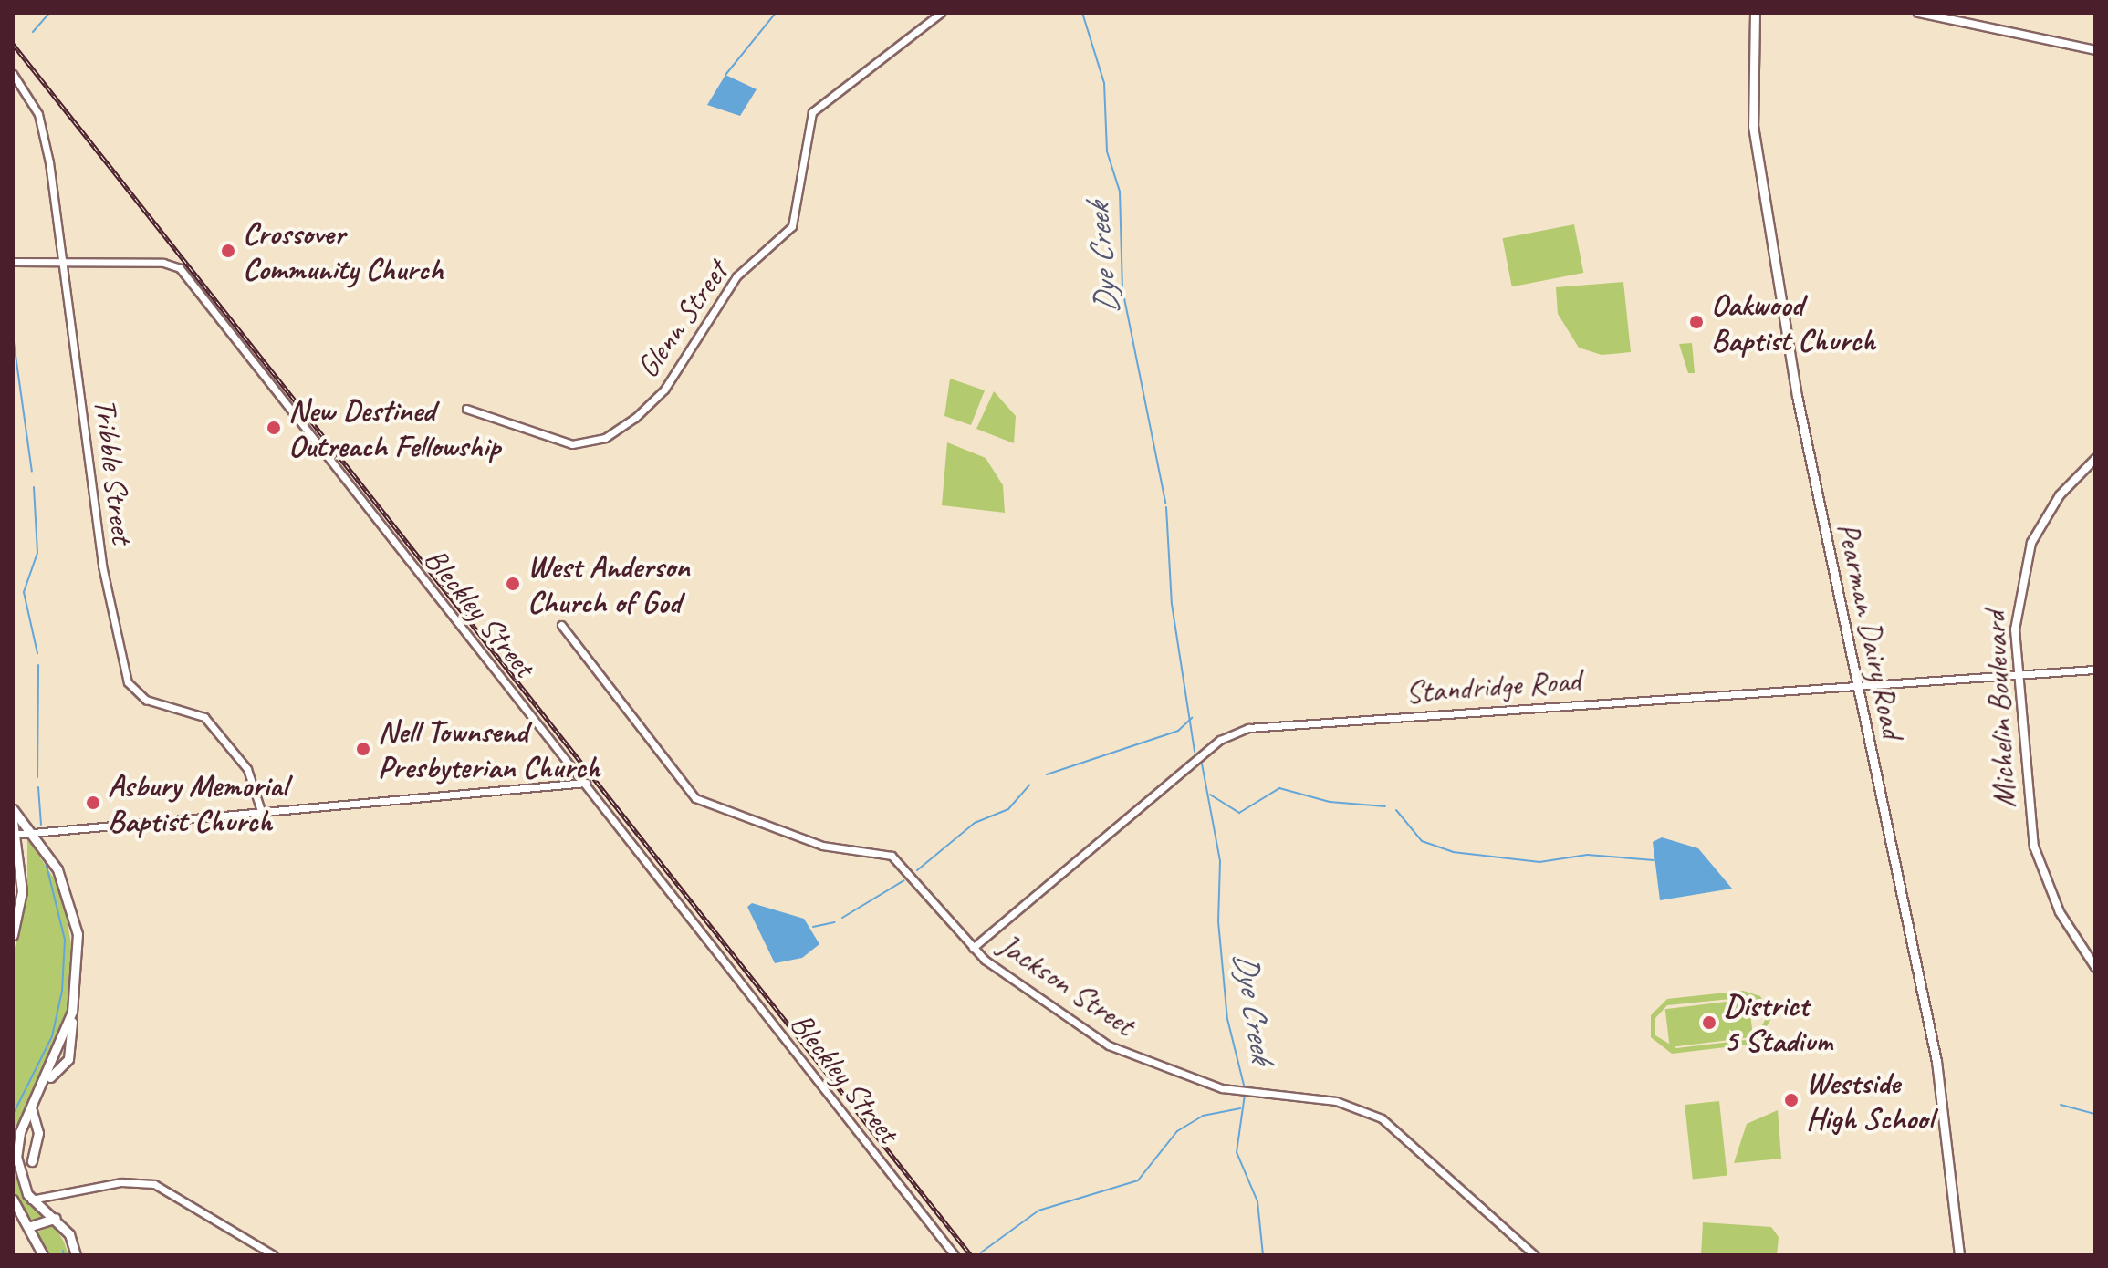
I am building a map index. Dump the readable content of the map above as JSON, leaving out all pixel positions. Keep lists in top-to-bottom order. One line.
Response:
{"streets":{"main road":["Pearman Dairy Road","Michelin Boulevard"],"street":["Glenn Street","Tribble Street","Bleckley Street","Standridge Road","Jackson Street"]},"crossings":[["Tribble Street","Bleckley Street"],["Pearman Dairy Road","Standridge Road"],["Standridge Road","Michelin Boulevard"],["Standridge Road","Jackson Street"]],"water":["Dye Creek"],"places":["Crossover Community Church","Oakwood Baptist Church","New Destined Outreach Fellowship","West Anderson Church of God","Nell Townsend Presbyterian Church","Asbury Memorial Baptist Church","District 5 Stadium","Westside High School"]}
